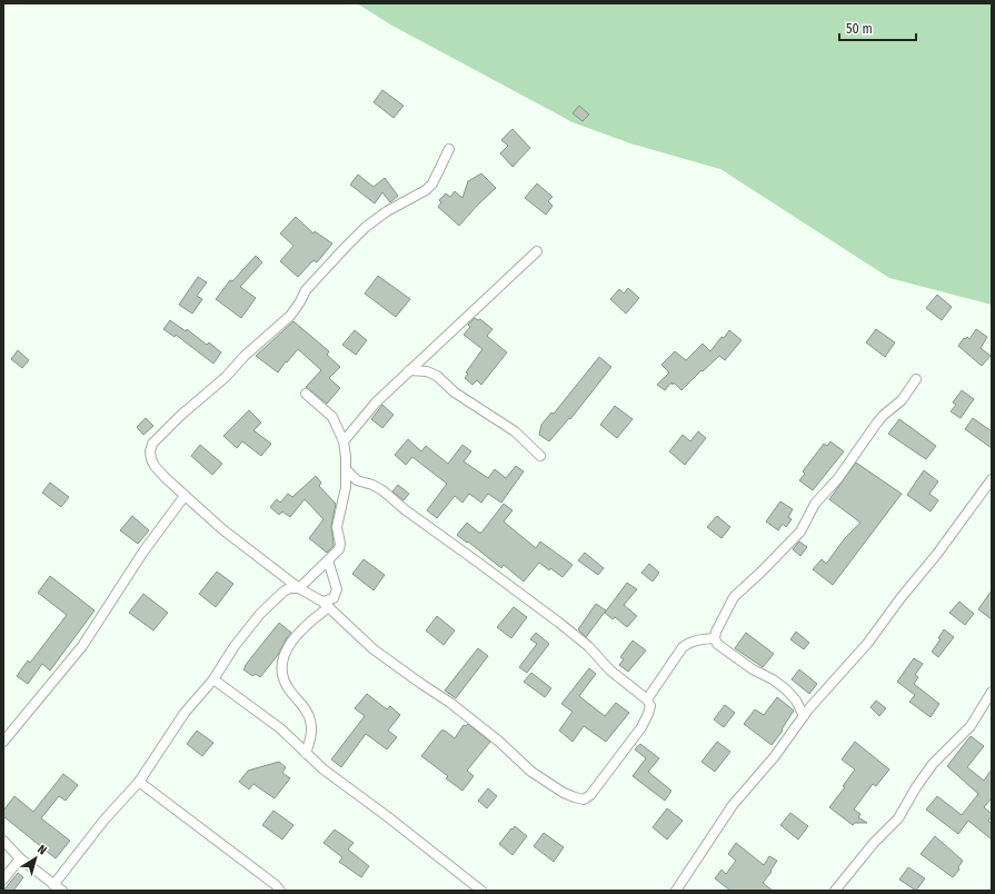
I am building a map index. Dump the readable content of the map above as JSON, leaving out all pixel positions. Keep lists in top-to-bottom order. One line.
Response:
{"scale_bar":"50 m","north":"top right"}
